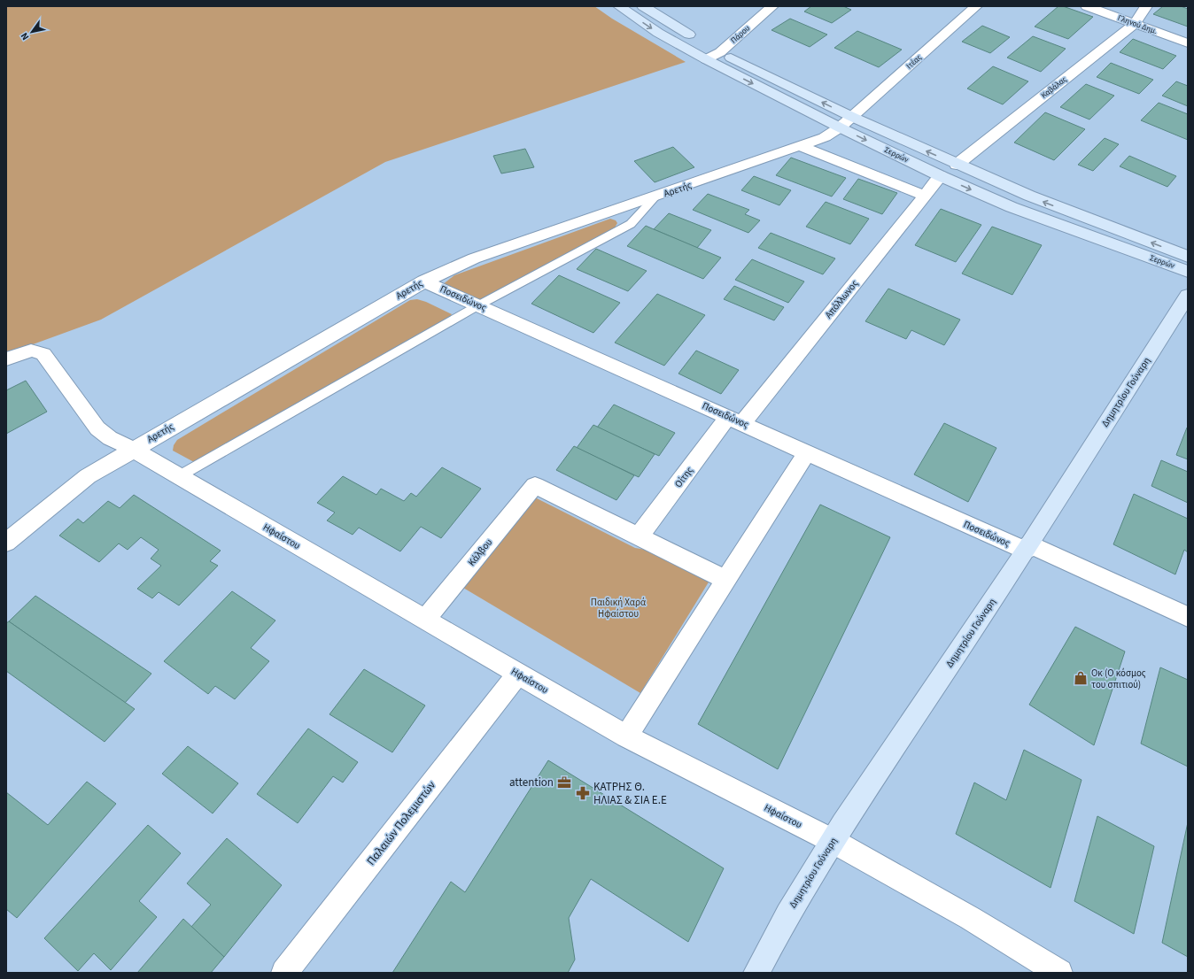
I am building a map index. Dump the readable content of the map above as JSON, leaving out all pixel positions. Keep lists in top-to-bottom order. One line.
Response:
{"streets":{"street":["Γληνού Δημ.","Πάρου","Ιτέας","Καβάλας","Σερρών","Αρετής","Ποσειδώνος","Απόλλωνος","Δημητρίου Γούναρη","Οίτης","Ηφαίστου","Κάλβου","Παλαιών Πολεμιστών"]},"crossings":[["Γληνού Δημ.","Καβάλας"],["Πάρου","Σερρών"],["Ιτέας","Σερρών"],["Ιτέας","Αρετής"],["Καβάλας","Σερρών"],["Σερρών","Αρετής"],["Σερρών","Απόλλωνος"],["Αρετής","Ποσειδώνος"],["Αρετής","Ηφαίστου"],["Ποσειδώνος","Απόλλωνος"],["Ποσειδώνος","Δημητρίου Γούναρη"],["Ποσειδώνος","Οίτης"],["Απόλλωνος","Οίτης"],["Δημητρίου Γούναρη","Ηφαίστου"],["Οίτης","Κάλβου"],["Ηφαίστου","Κάλβου"],["Ηφαίστου","Παλαιών Πολεμιστών"]],"parks":["Παιδική Χαρά Ηφαίστου"],"places":{"shop":["Οκ (Ο κόσμος του σπιτιού)"],"office":["attention"],"pharmacy":["ΚΑΤΡΗΣ Θ. ΗΛΙΑΣ & ΣΙΑ Ε.Ε"]},"north":"bottom left"}
